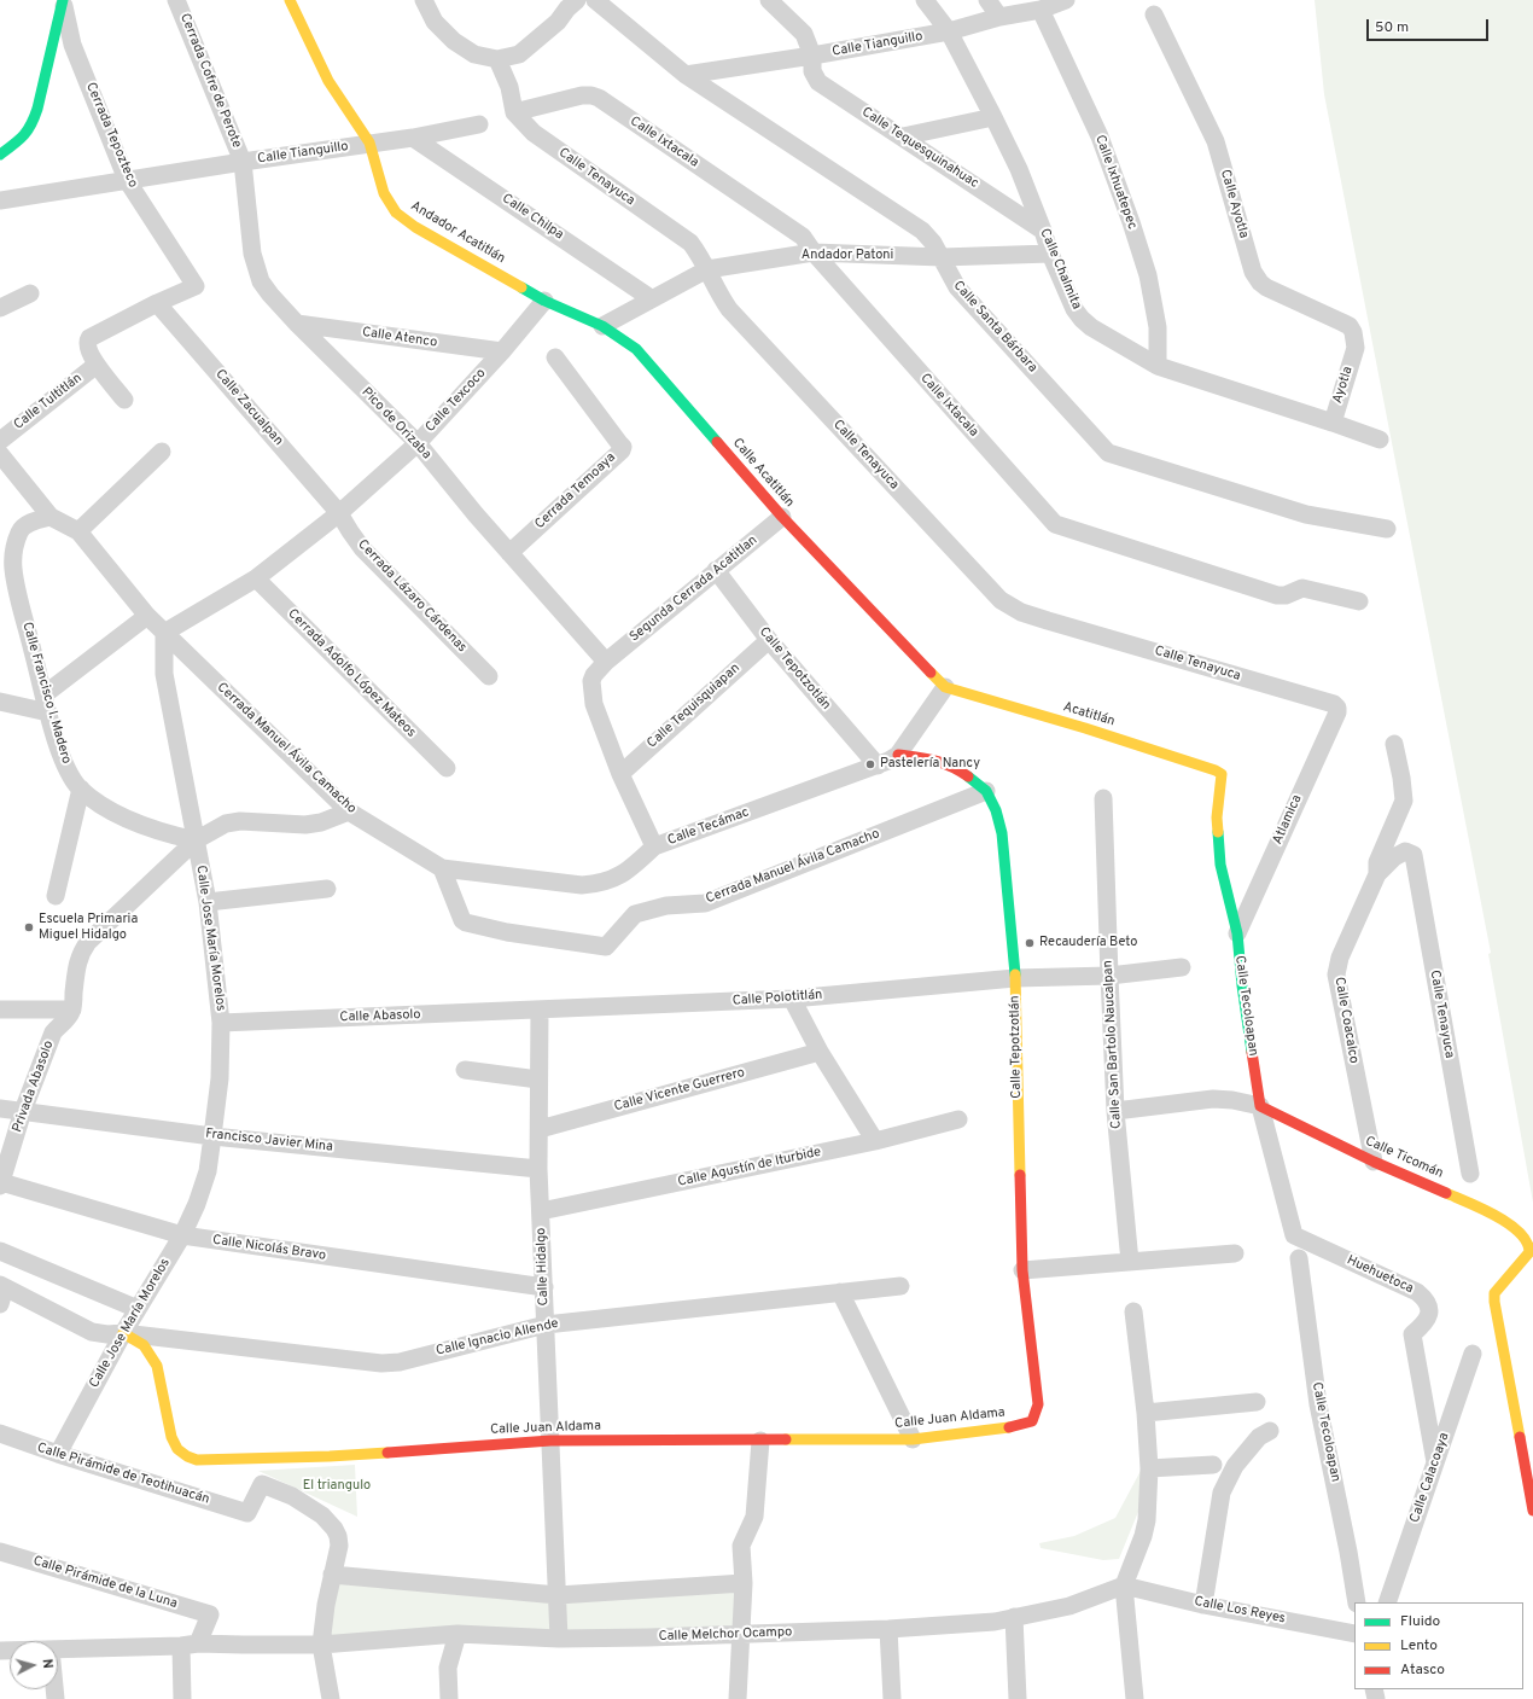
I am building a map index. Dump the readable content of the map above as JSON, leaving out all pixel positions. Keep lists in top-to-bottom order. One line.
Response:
{"streets":{"street":["Calle Tianguillo","Cerrada Cofre de Perote","Cerrada Tepozteco","Calle Ixtacala","Calle Tequesquinahuac","Calle Tenayuca","Calle Ixhuatepec","Calle Ayotla","Calle Chilpa","Andador Acatitlán","Andador Patoni","Calle Chalmita","Calle Santa Bárbara","Calle Atenco","Ayotla","Calle Texcoco","Calle Tultitlán","Calle Zacualpan","Pico de Orizaba","Calle Acatitlán","Cerrada Temoaya","Segunda Cerrada Acatitlan","Cerrada Lázaro Cárdenas","Calle Tepotzotlán","Cerrada Adolfo López Mateos","Calle Francisco I. Madero","Calle Tequisquiapan","Acatitlán","Cerrada Manuel Ávila Camacho","Atlamica","Calle Tecámac","Calle Jose María Morelos","Calle Polotitlán","Calle Tecoloapan","Calle Abasolo","Calle Coacalco","Calle San Bartolo Naucalpan","Privada Abasolo","Calle Vicente Guerrero","Francisco Javier Mina","Calle Ticomán","Calle Agustín de Iturbide","Calle Nicolás Bravo","Calle Hidalgo","Huehuetoca","Calle Ignacio Allende","Calle Juan Aldama","Calle Pirámide de Teotihuacán","Calle Calacoaya","Calle Pirámide de la Luna","Calle Los Reyes","Calle Melchor Ocampo"]},"crossings":[["Calle Tianguillo","Cerrada Cofre de Perote"],["Calle Tianguillo","Cerrada Tepozteco"],["Calle Tianguillo","Calle Tequesquinahuac"],["Calle Tianguillo","Calle Ixhuatepec"],["Calle Tianguillo","Calle Chilpa"],["Calle Tianguillo","Andador Acatitlán"],["Calle Tianguillo","Calle Chalmita"],["Calle Tianguillo","Calle Santa Bárbara"],["Calle Tianguillo","Pico de Orizaba"],["Cerrada Cofre de Perote","Pico de Orizaba"],["Cerrada Tepozteco","Calle Zacualpan"],["Calle Ixtacala","Calle Tenayuca"],["Calle Ixtacala","Andador Patoni"],["Calle Tequesquinahuac","Calle Chalmita"],["Calle Tenayuca","Andador Patoni"],["Calle Tenayuca","Atlamica"],["Calle Tenayuca","Calle Coacalco"],["Calle Ixhuatepec","Calle Chalmita"],["Calle Ayotla","Ayotla"],["Calle Chilpa","Andador Patoni"],["Andador Acatitlán","Calle Texcoco"],["Andador Acatitlán","Calle Acatitlán"],["Andador Patoni","Calle Chalmita"],["Andador Patoni","Calle Santa Bárbara"],["Andador Patoni","Calle Acatitlán"],["Calle Chalmita","Ayotla"],["Calle Atenco","Calle Texcoco"],["Calle Atenco","Pico de Orizaba"],["Calle Texcoco","Calle Zacualpan"],["Calle Texcoco","Pico de Orizaba"],["Calle Texcoco","Calle Acatitlán"],["Calle Texcoco","Cerrada Lázaro Cárdenas"],["Calle Texcoco","Cerrada Adolfo López Mateos"],["Calle Texcoco","Cerrada Manuel Ávila Camacho"],["Calle Texcoco","Calle Jose María Morelos"],["Calle Zacualpan","Cerrada Lázaro Cárdenas"],["Pico de Orizaba","Cerrada Temoaya"],["Pico de Orizaba","Segunda Cerrada Acatitlan"],["Pico de Orizaba","Calle Tecámac"],["Calle Acatitlán","Segunda Cerrada Acatitlan"],["Calle Acatitlán","Acatitlán"],["Segunda Cerrada Acatitlan","Calle Tepotzotlán"],["Segunda Cerrada Acatitlan","Calle Tecámac"],["Calle Tepotzotlán","Calle Tequisquiapan"],["Calle Tepotzotlán","Cerrada Manuel Ávila Camacho"],["Calle Tepotzotlán","Calle Tecámac"],["Calle Tepotzotlán","Calle Polotitlán"],["Calle Tepotzotlán","Calle Juan Aldama"],["Calle Francisco I. Madero","Calle Jose María Morelos"],["Calle Tequisquiapan","Calle Tecámac"],["Acatitlán","Calle Tecoloapan"],["Cerrada Manuel Ávila Camacho","Calle Tecámac"],["Cerrada Manuel Ávila Camacho","Calle Jose María Morelos"],["Atlamica","Calle Tecoloapan"],["Calle Jose María Morelos","Calle Abasolo"],["Calle Jose María Morelos","Francisco Javier Mina"],["Calle Jose María Morelos","Calle Nicolás Bravo"],["Calle Jose María Morelos","Calle Ignacio Allende"],["Calle Jose María Morelos","Calle Juan Aldama"],["Calle Jose María Morelos","Calle Pirámide de Teotihuacán"],["Calle Polotitlán","Calle Abasolo"],["Calle Polotitlán","Calle San Bartolo Naucalpan"],["Calle Polotitlán","Calle Hidalgo"],["Calle Tecoloapan","Calle Ticomán"],["Calle Tecoloapan","Huehuetoca"],["Calle Abasolo","Calle Hidalgo"],["Calle Coacalco","Calle Ticomán"],["Privada Abasolo","Francisco Javier Mina"],["Privada Abasolo","Calle Nicolás Bravo"],["Calle Vicente Guerrero","Calle Hidalgo"],["Francisco Javier Mina","Calle Hidalgo"],["Calle Agustín de Iturbide","Calle Hidalgo"],["Calle Nicolás Bravo","Calle Hidalgo"],["Calle Hidalgo","Calle Ignacio Allende"],["Calle Hidalgo","Calle Juan Aldama"],["Calle Hidalgo","Calle Melchor Ocampo"],["Huehuetoca","Calle Calacoaya"],["Calle Ignacio Allende","Calle Juan Aldama"],["Calle Pirámide de la Luna","Calle Melchor Ocampo"],["Calle Los Reyes","Calle Melchor Ocampo"]],"parks":["El triangulo"],"places":["Pastelería Nancy","Escuela Primaria Miguel Hidalgo","Recaudería Beto"],"legend":["Fluido","Lento","Atasco"],"scale_bar":"50 m","north":"right"}
